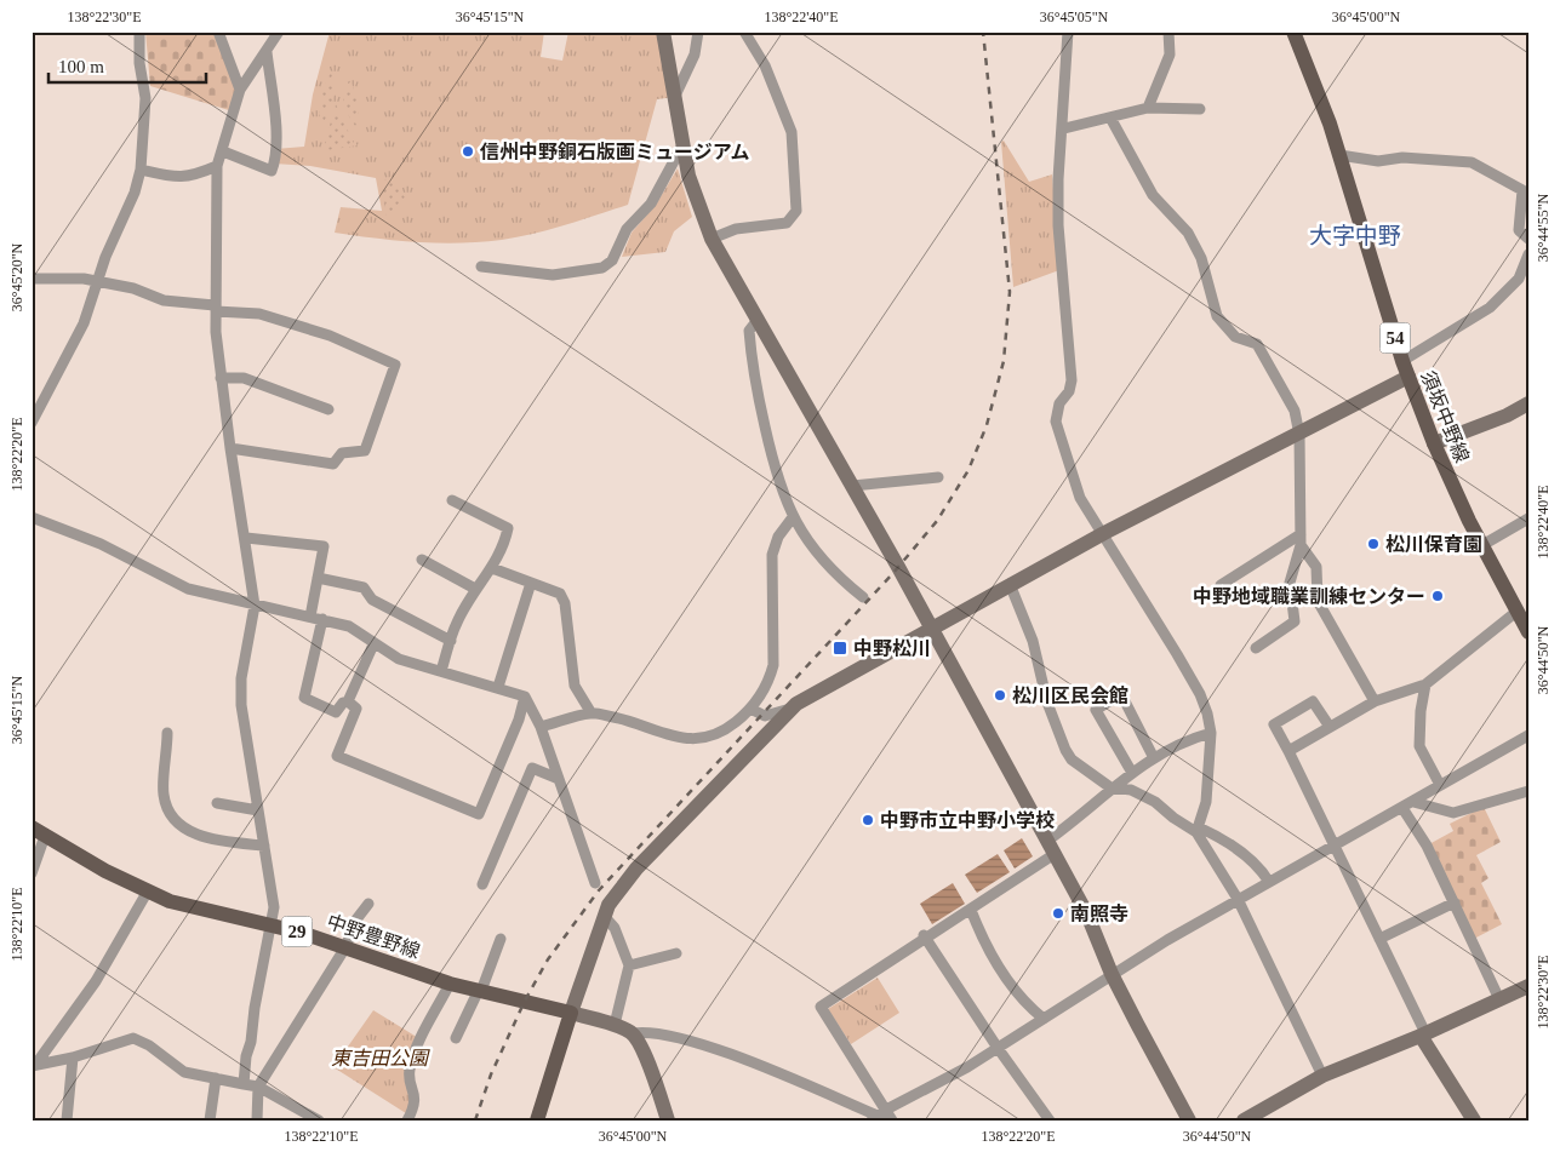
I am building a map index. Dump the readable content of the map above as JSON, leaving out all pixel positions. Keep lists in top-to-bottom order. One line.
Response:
{"streets":{"main road":["54","須坂中野線","29","中野豊野線"]},"districts":["大字中野"],"parks":["東吉田公園"],"places":{"other":["信州中野銅石版画ミュージアム","松川保育園","中野地域職業訓練センター","松川区民会館","中野市立中野小学校","南照寺"],"transit":["中野松川"]},"scale_bar":"100 m","coordinates":["138°22'30\"E","36°45'15\"N","138°22'40\"E","36°45'05\"N","36°45'00\"N","36°44'55\"N","36°45'20\"N","138°22'20\"E","36°44'50\"N","138°22'10\"E"]}
